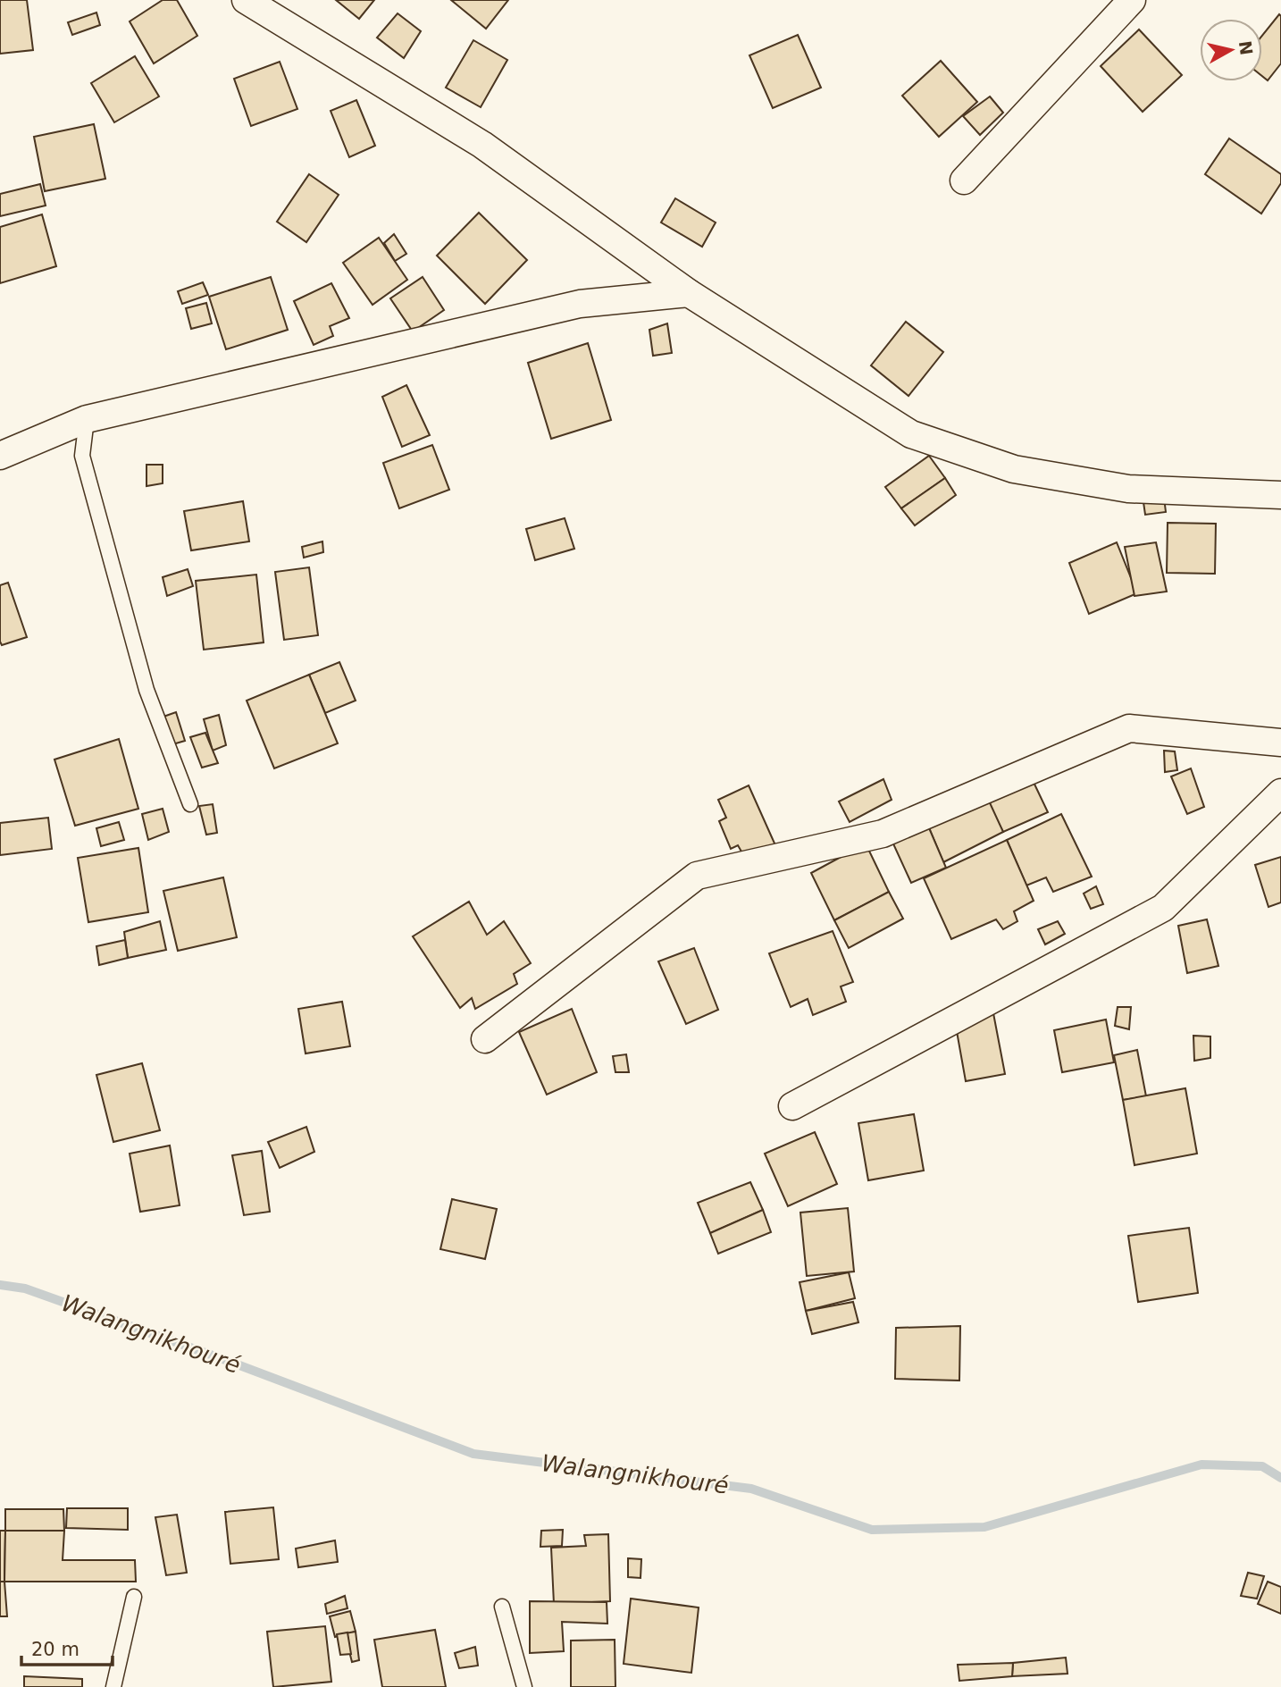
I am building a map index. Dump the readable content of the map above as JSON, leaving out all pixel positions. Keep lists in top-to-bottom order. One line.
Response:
{"water":["Walangnikhouré"],"scale_bar":"20 m","north":"right"}
